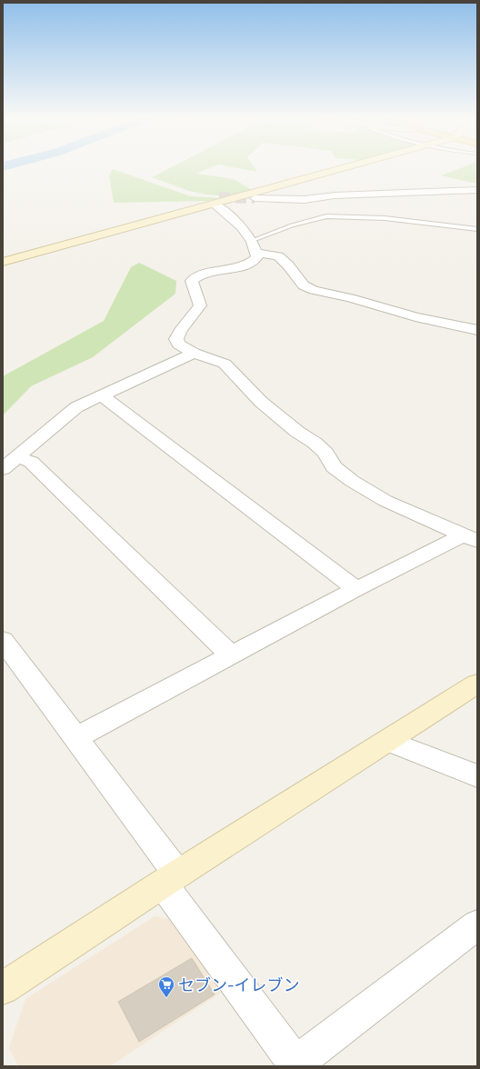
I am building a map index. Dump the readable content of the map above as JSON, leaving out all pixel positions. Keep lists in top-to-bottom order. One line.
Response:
{"places":{"supermarket":["セブン-イレブン"]}}
